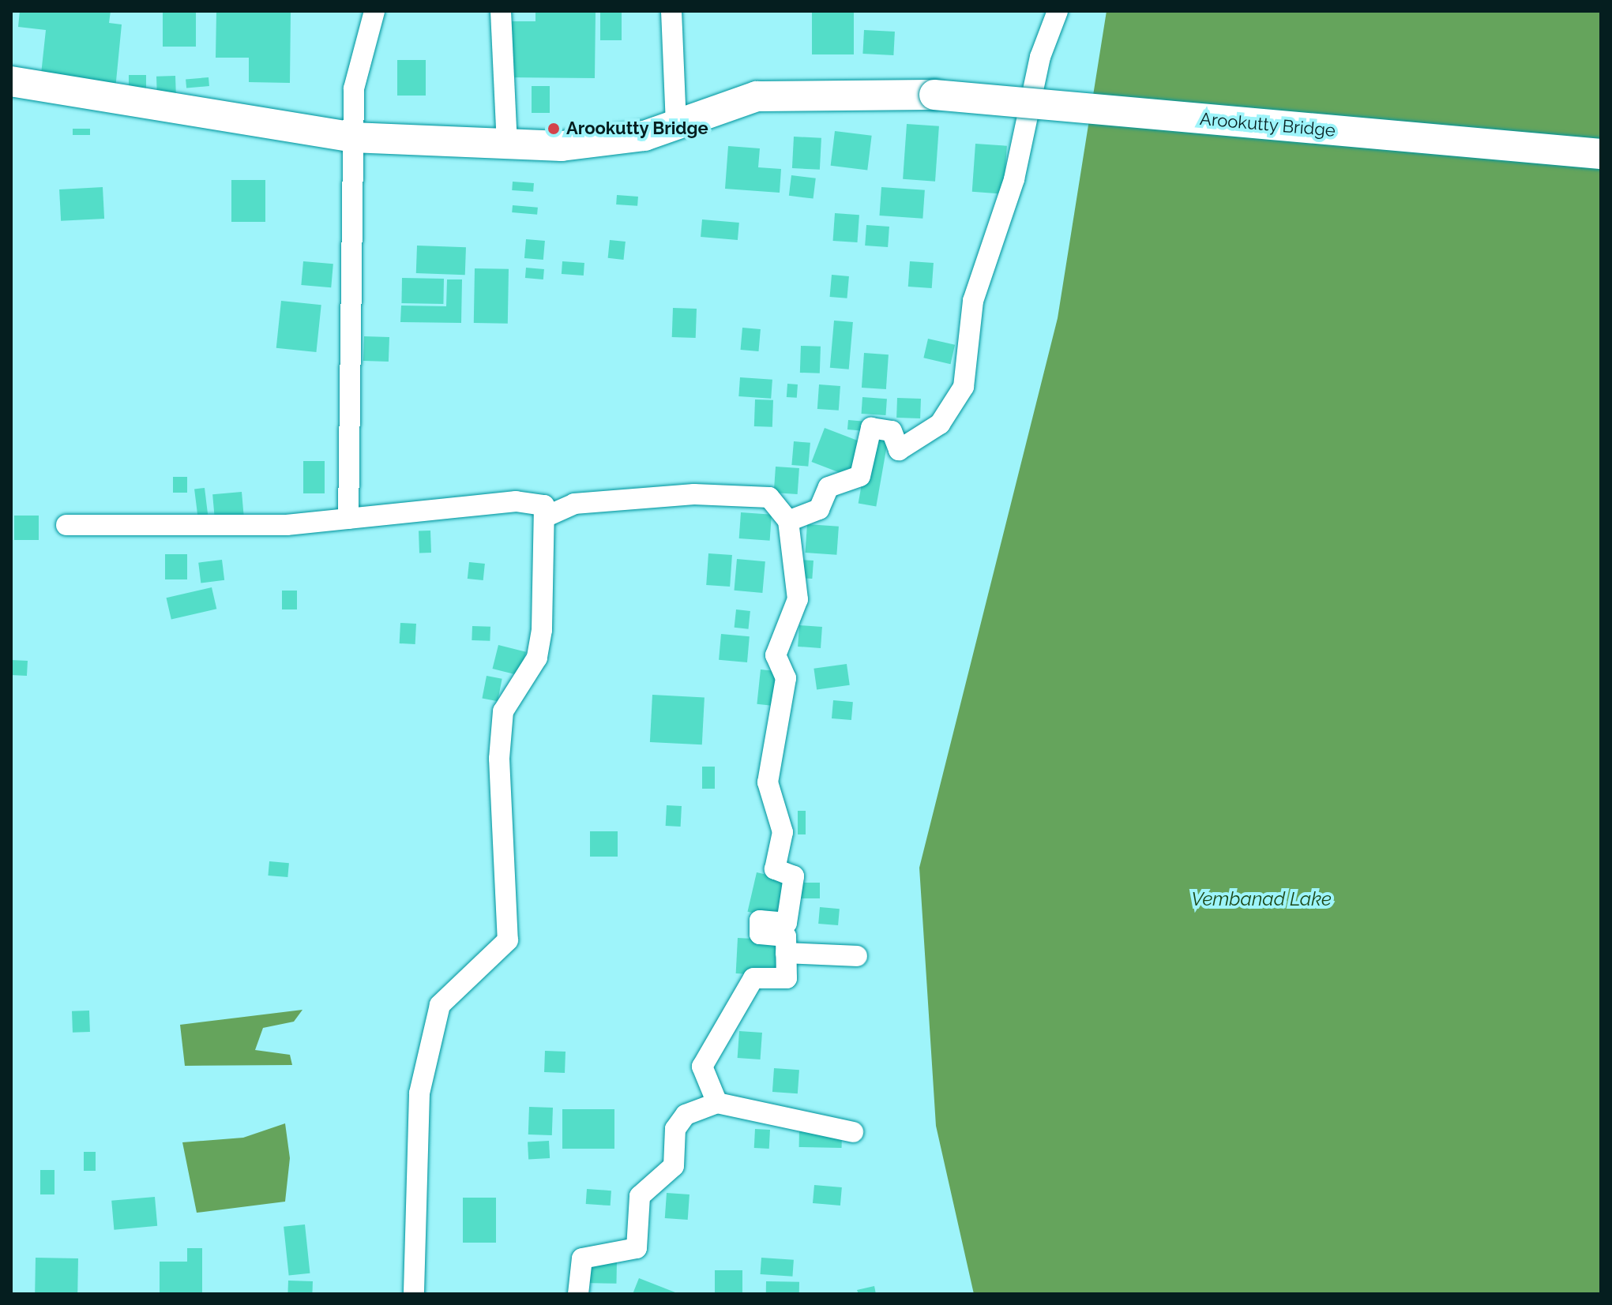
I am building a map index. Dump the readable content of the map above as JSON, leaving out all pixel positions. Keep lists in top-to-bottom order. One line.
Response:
{"streets":{"main road":["Arookutty Bridge"]},"water":["Vembanad Lake"],"places":["Arookutty Bridge"]}
